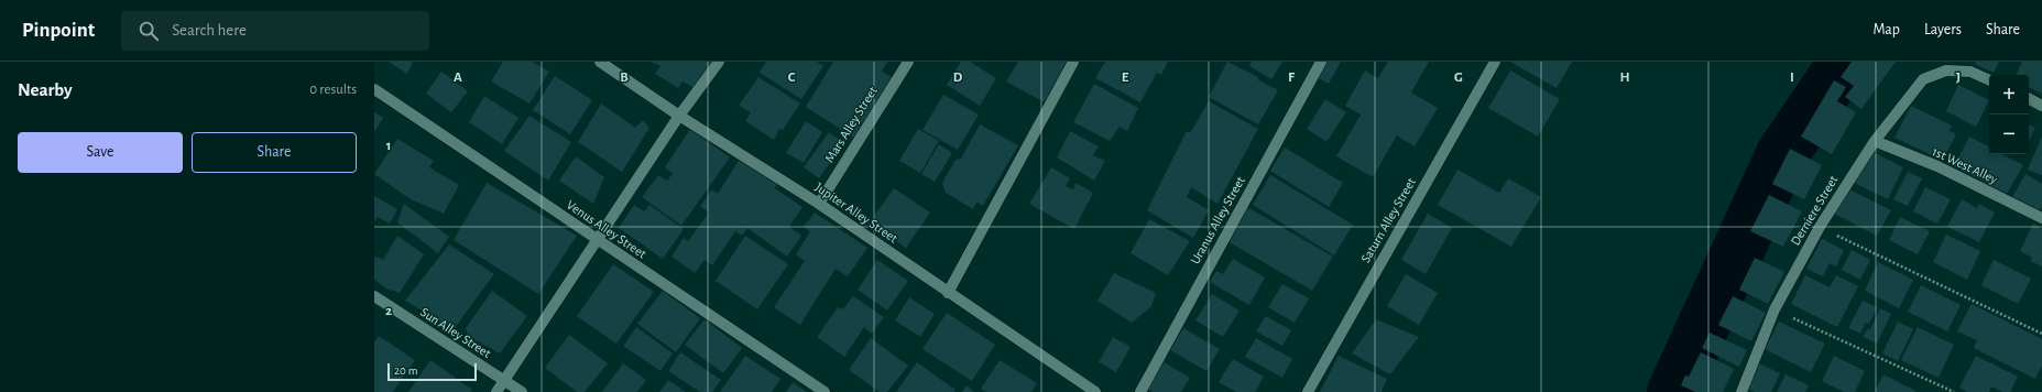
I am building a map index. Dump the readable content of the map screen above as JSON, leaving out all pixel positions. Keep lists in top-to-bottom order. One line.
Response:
{"streets":{"street":["Mars Alley Street","1st West Alley","Derniere Street","Jupiter Alley Street","Uranus Alley Street","Saturn Alley Street","Venus Alley Street","Sun Alley Street"]},"crossings":[["Mars Alley Street","Jupiter Alley Street"],["1st West Alley","Derniere Street"]],"scale_bar":"20 m","page":{"header":"Pinpoint","search":"Search here","nav":["Map","Layers","Share"],"heading":["Nearby","0 results"],"map_buttons":["+","−"],"buttons":["Save","Share"],"scale":"20 m"},"grid":{"columns":["A","B","C","D","E","F","G","H","I","J"],"rows":["1","2"]}}
